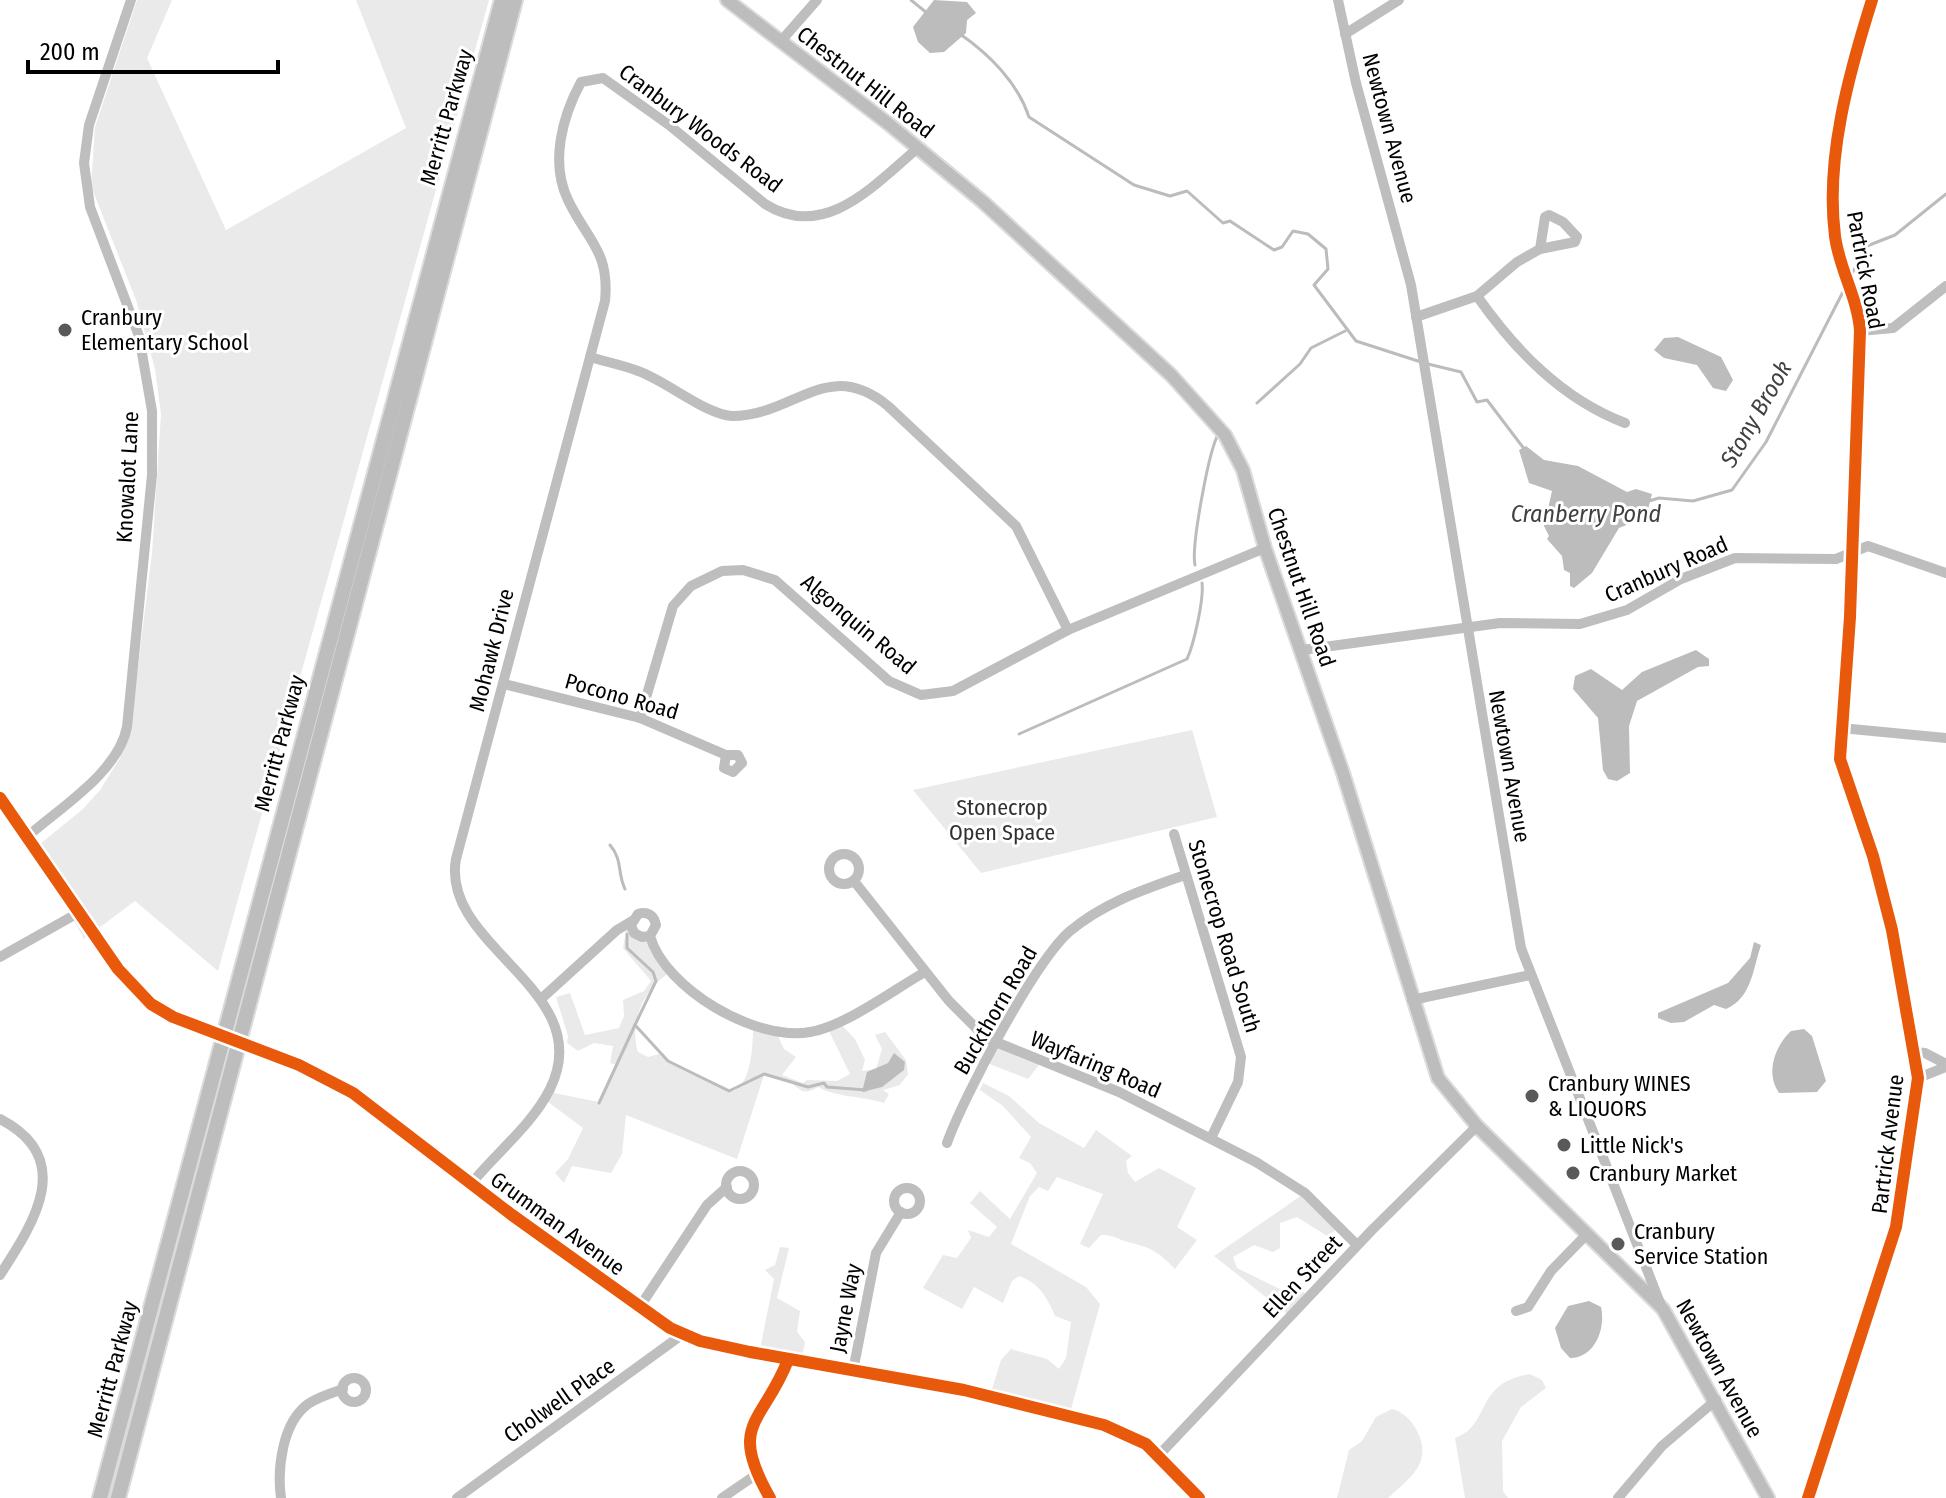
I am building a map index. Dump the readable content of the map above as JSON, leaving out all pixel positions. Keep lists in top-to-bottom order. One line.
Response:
{"streets":{"highway":["Merritt Parkway"],"main road":["Chestnut Hill Road","Newtown Avenue"],"street":["Cranbury Woods Road","Partrick Road","Knowalot Lane","Cranbury Road","Algonquin Road","Mohawk Drive","Pocono Road","Stonecrop Road South","Buckthorn Road","Wayfaring Road","Partrick Avenue","Grumman Avenue","Ellen Street","Jayne Way","Cholwell Place"]},"crossings":[["Chestnut Hill Road","Cranbury Woods Road"],["Chestnut Hill Road","Newtown Avenue"],["Chestnut Hill Road","Cranbury Road"],["Chestnut Hill Road","Algonquin Road"],["Chestnut Hill Road","Ellen Street"],["Cranbury Woods Road","Mohawk Drive"],["Newtown Avenue","Cranbury Road"],["Partrick Road","Cranbury Road"],["Partrick Road","Partrick Avenue"],["Knowalot Lane","Grumman Avenue"],["Cranbury Road","Partrick Avenue"],["Algonquin Road","Pocono Road"],["Mohawk Drive","Pocono Road"],["Mohawk Drive","Grumman Avenue"],["Stonecrop Road South","Buckthorn Road"],["Stonecrop Road South","Wayfaring Road"],["Buckthorn Road","Wayfaring Road"],["Wayfaring Road","Ellen Street"],["Grumman Avenue","Ellen Street"],["Grumman Avenue","Jayne Way"],["Grumman Avenue","Cholwell Place"]],"water":["Stony Brook","Cranberry Pond"],"parks":["Stonecrop Open Space"],"places":["Cranbury Elementary School","Cranbury WINES & LIQUORS","Little Nick's","Cranbury Market","Cranbury Service Station"],"scale_bar":"200 m"}
